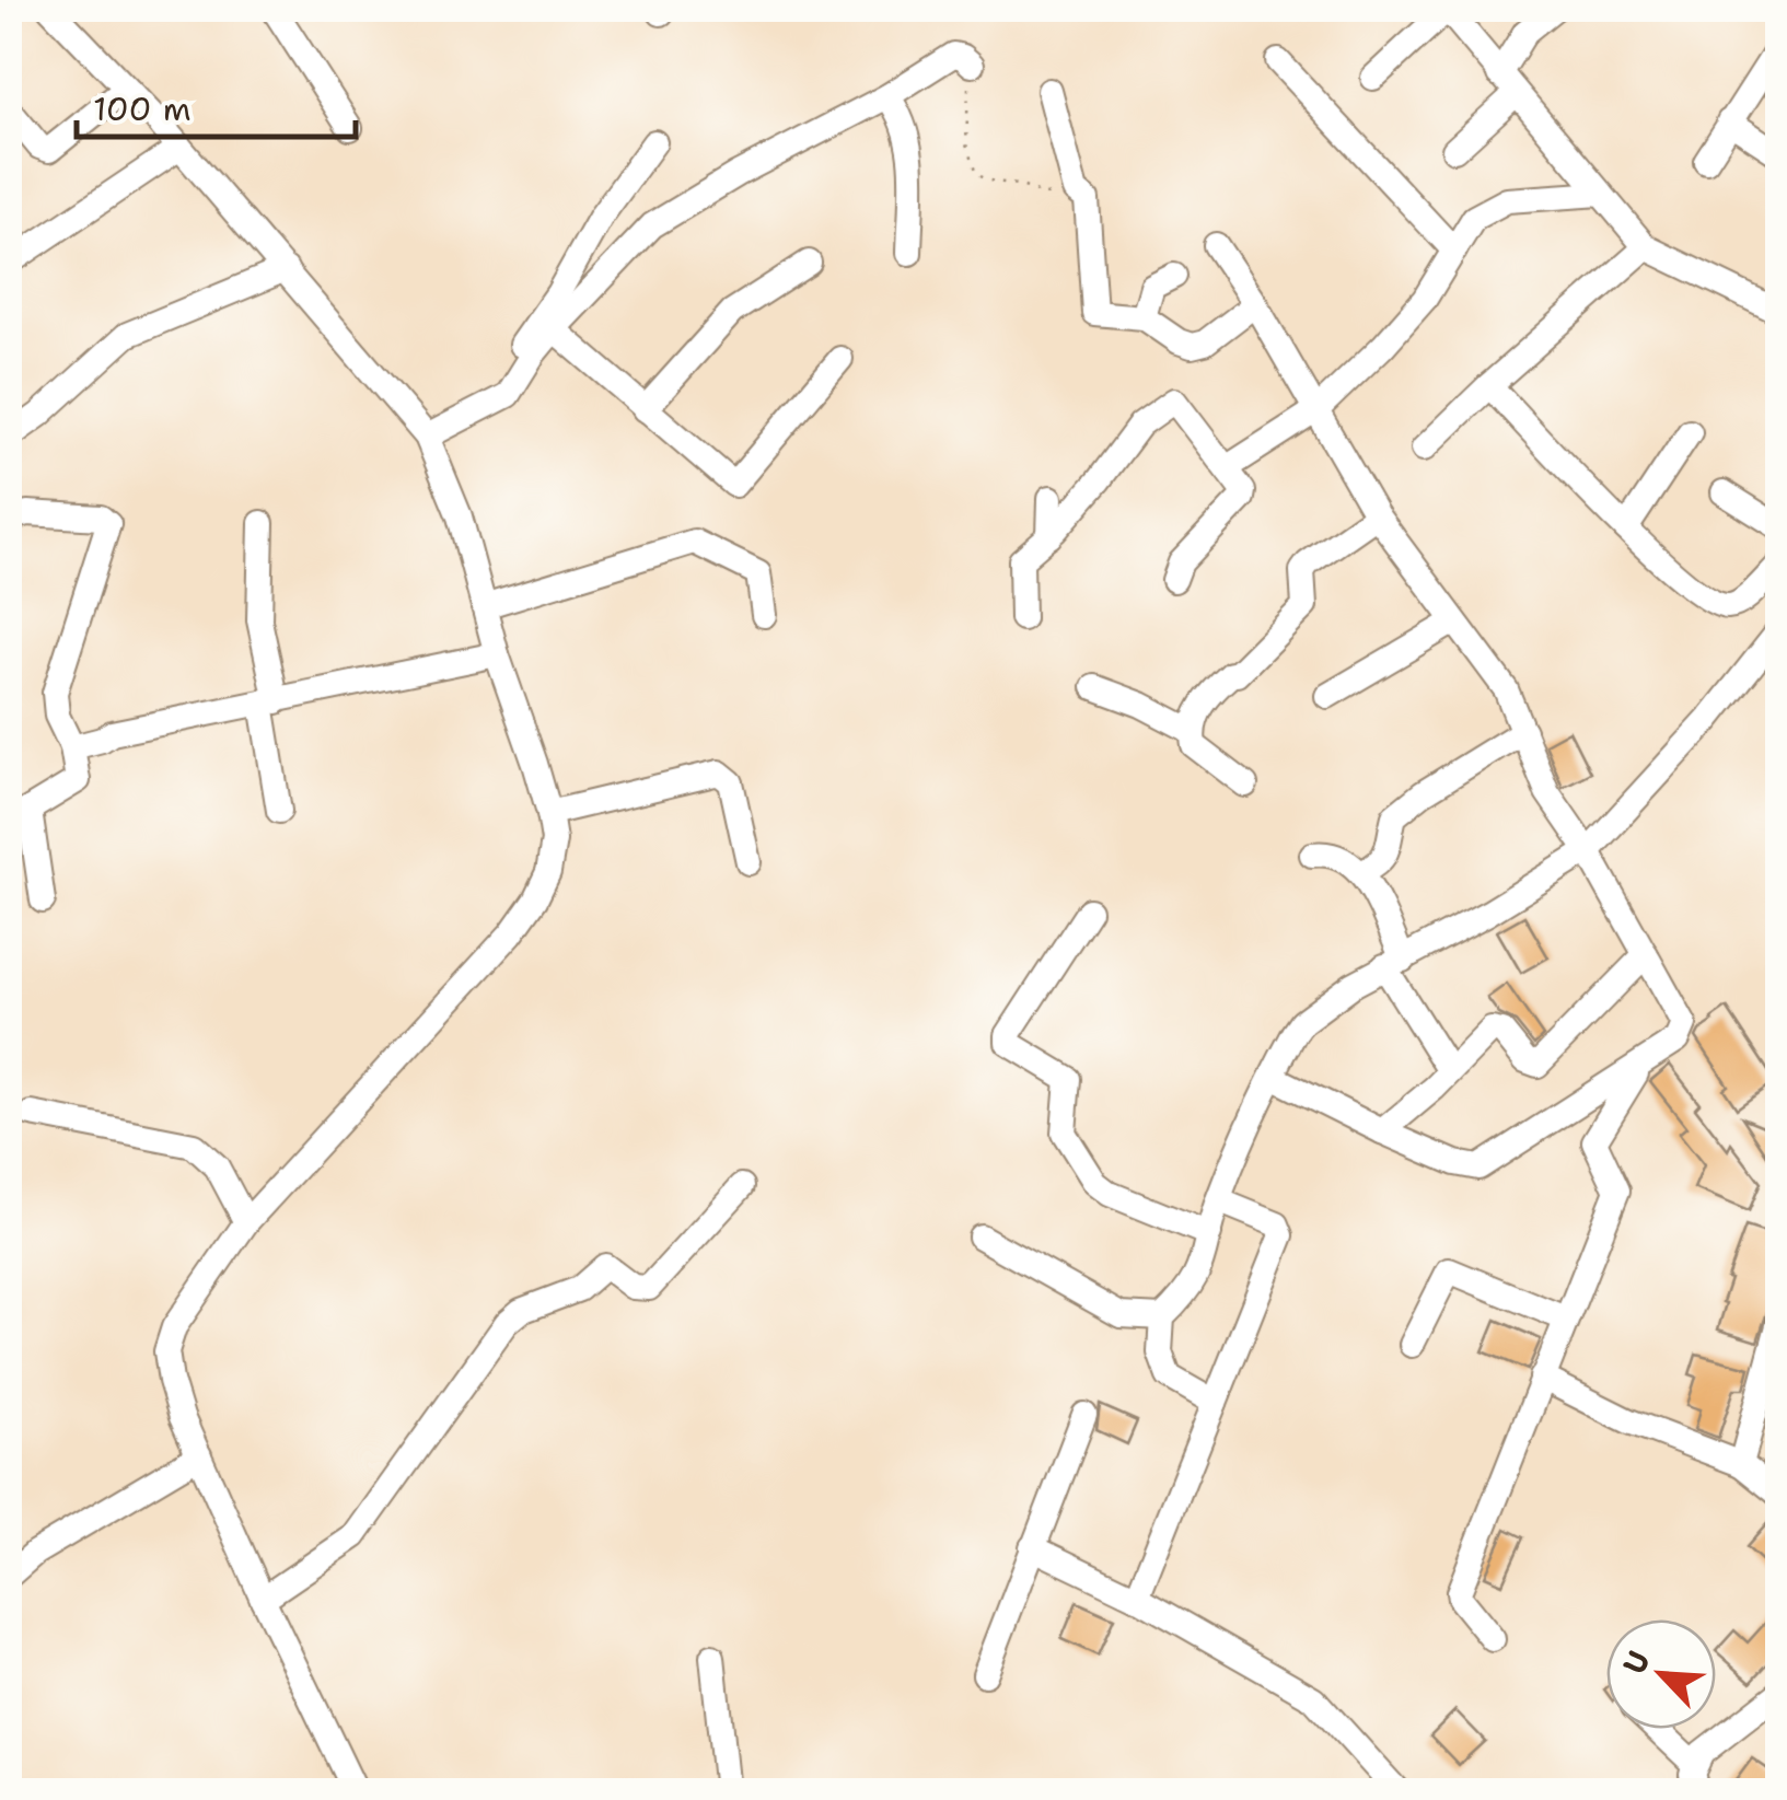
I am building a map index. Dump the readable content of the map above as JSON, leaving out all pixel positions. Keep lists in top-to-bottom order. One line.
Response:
{"scale_bar":"100 m","north":"top left"}
